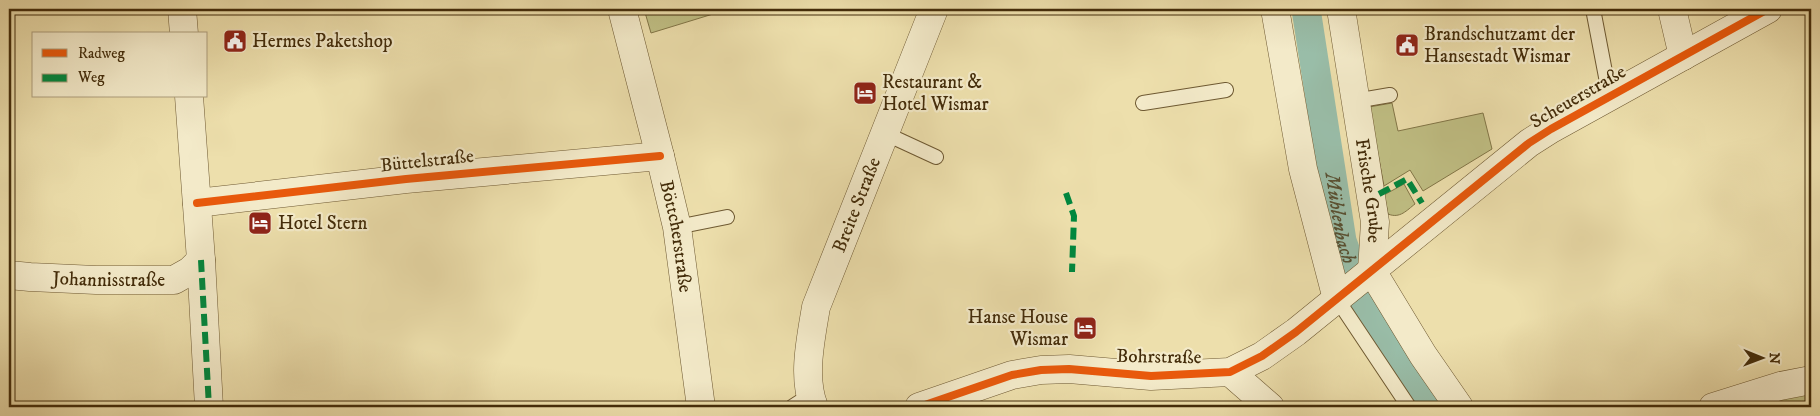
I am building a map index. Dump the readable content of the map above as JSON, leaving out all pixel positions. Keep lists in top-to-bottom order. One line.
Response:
{"streets":{"street":["Scheuerstraße","Büttelstraße","Frische Grube","Breite Straße","Böttcherstraße","Johannisstraße","Bohrstraße"]},"crossings":[["Scheuerstraße","Frische Grube"],["Scheuerstraße","Bohrstraße"],["Büttelstraße","Böttcherstraße"],["Frische Grube","Bohrstraße"]],"water":["Mühlenbach"],"places":{"public building":["Hermes Paketshop","Brandschutzamt der Hansestadt Wismar"],"hotel":["Restaurant & Hotel Wismar","Hotel Stern","Hanse House Wismar"]},"legend":["Radweg","Weg"],"north":"right"}
